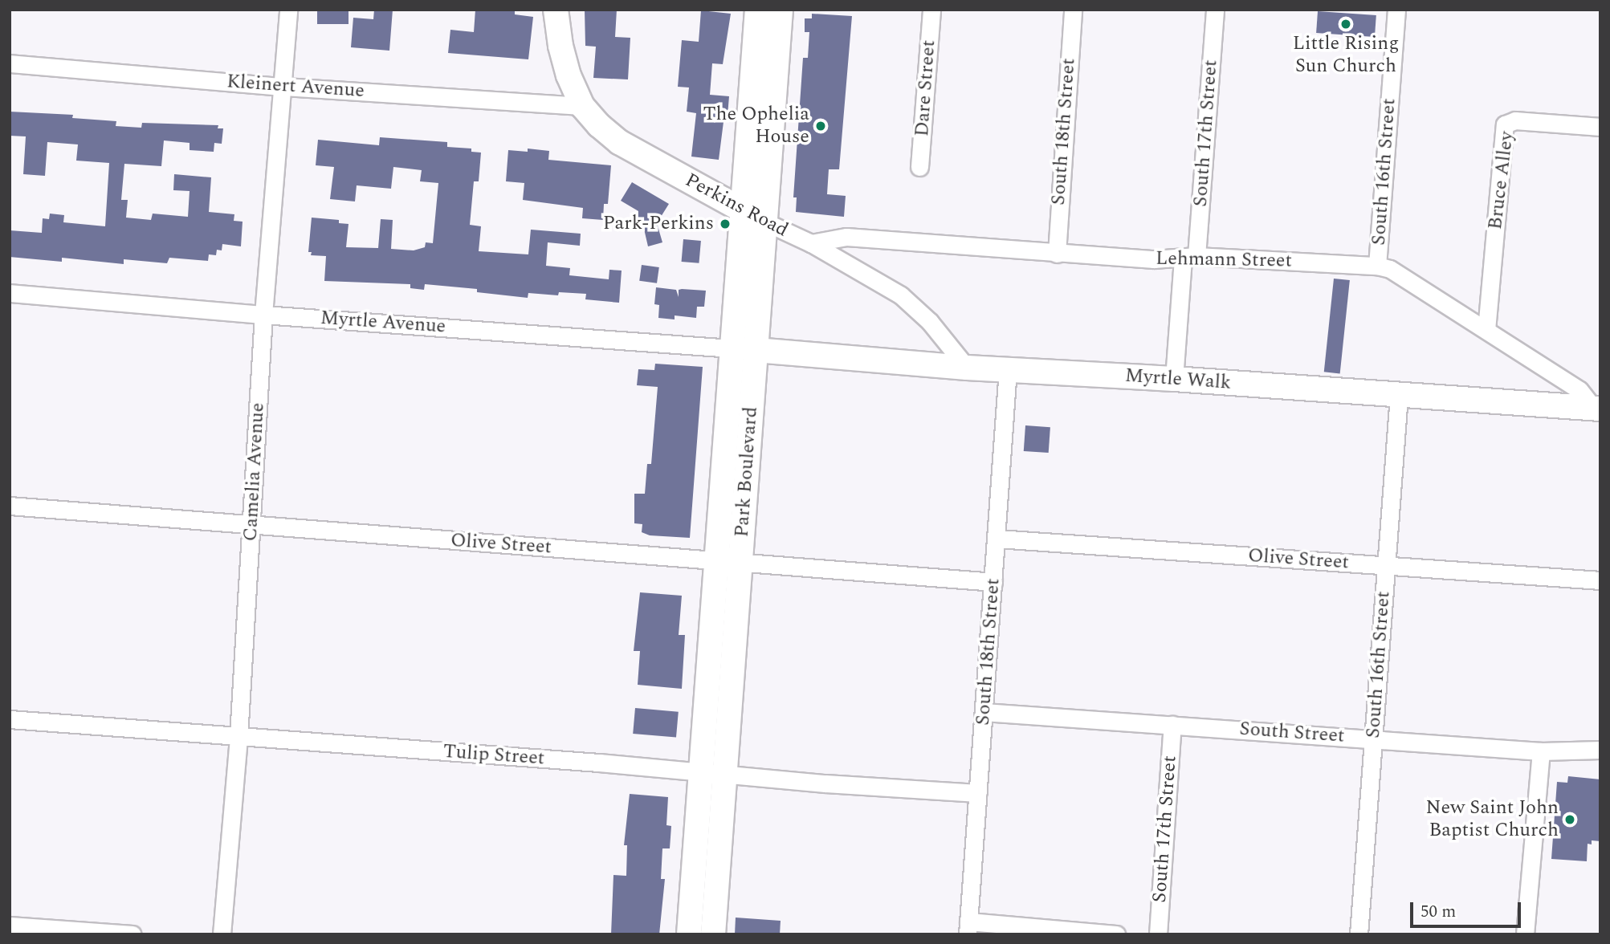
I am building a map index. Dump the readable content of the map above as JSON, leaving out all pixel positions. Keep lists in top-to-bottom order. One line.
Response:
{"streets":{"street":["Kleinert Avenue","Dare Street","South 18th Street","South 17th Street","South 16th Street","Bruce Alley","Perkins Road","Lehmann Street","Myrtle Avenue","Myrtle Walk","Camelia Avenue","Park Boulevard","Olive Street","South Street","Tulip Street"]},"crossings":[["Kleinert Avenue","Perkins Road"],["Kleinert Avenue","Camelia Avenue"],["South 18th Street","Lehmann Street"],["South 18th Street","Myrtle Walk"],["South 18th Street","Olive Street"],["South 18th Street","South Street"],["South 18th Street","Tulip Street"],["South 17th Street","Lehmann Street"],["South 17th Street","Myrtle Walk"],["South 17th Street","South Street"],["South 16th Street","Lehmann Street"],["South 16th Street","Myrtle Walk"],["South 16th Street","Olive Street"],["South 16th Street","South Street"],["Bruce Alley","Lehmann Street"],["Perkins Road","Lehmann Street"],["Perkins Road","Myrtle Walk"],["Perkins Road","Park Boulevard"],["Lehmann Street","Myrtle Walk"],["Myrtle Avenue","Myrtle Walk"],["Myrtle Avenue","Camelia Avenue"],["Myrtle Avenue","Park Boulevard"],["Myrtle Walk","Park Boulevard"],["Camelia Avenue","Olive Street"],["Camelia Avenue","Tulip Street"],["Park Boulevard","Olive Street"],["Park Boulevard","Tulip Street"]],"places":["Little Rising Sun Church","The Ophelia House","Park-Perkins","New Saint John Baptist Church"],"scale_bar":"50 m"}
